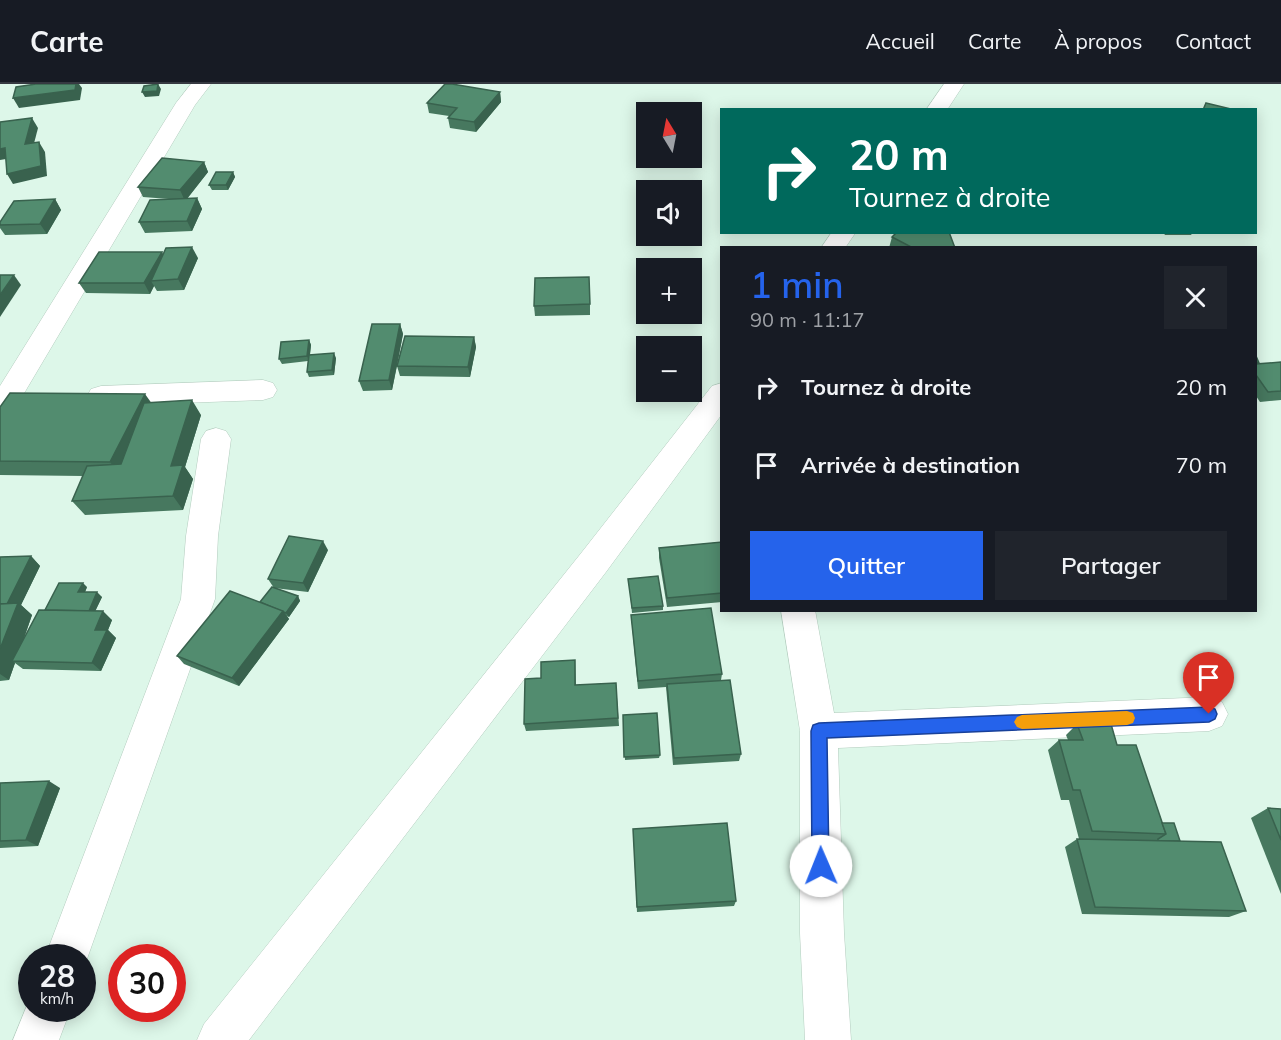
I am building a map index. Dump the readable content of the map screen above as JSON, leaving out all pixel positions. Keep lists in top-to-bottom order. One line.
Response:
{"north":"top","page":{"header":"Carte","nav":["Accueil","Carte","À propos","Contact"],"map_buttons":["+","−"],"turn":["20 m","Tournez à droite"],"heading":["1 min","90 m · 11:17"],"list":[{"name":"Tournez à droite","value":"20 m"},{"name":"Arrivée à destination","value":"70 m"}],"buttons":["Quitter","Partager"],"speed":"28 km/h","limit":"30"}}
